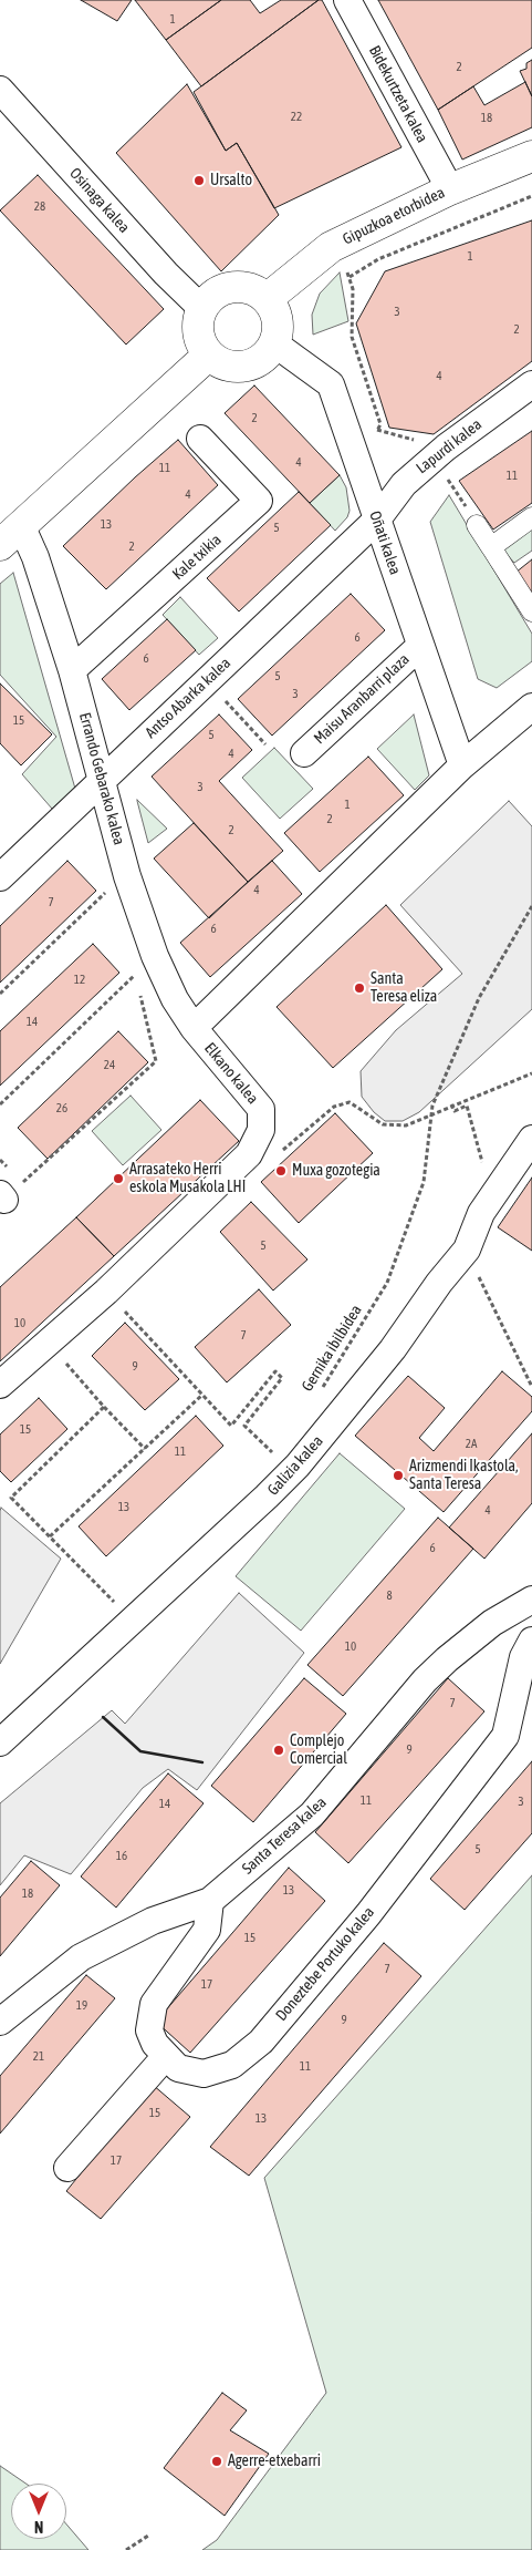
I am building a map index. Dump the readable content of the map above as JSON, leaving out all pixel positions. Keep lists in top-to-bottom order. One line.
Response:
{"streets":{"street":["Bidekurtzeta kalea","Osinaga kalea","Gipuzkoa etorbidea","Lapurdi kalea","Oñati kalea","Kale txikia","Antso Abarka kalea","Maisu Aranbarri plaza","Errando Gebarako kalea","Elkano kalea","Galizia kalea","Santa Teresa kalea","Doneztebe Portuko kalea"],"path":["Gernika ibilbidea"]},"crossings":[["Bidekurtzeta kalea","Gipuzkoa etorbidea"],["Osinaga kalea","Gipuzkoa etorbidea"],["Osinaga kalea","Oñati kalea"],["Gipuzkoa etorbidea","Oñati kalea"],["Lapurdi kalea","Oñati kalea"],["Lapurdi kalea","Antso Abarka kalea"],["Oñati kalea","Antso Abarka kalea"],["Oñati kalea","Maisu Aranbarri plaza"],["Oñati kalea","Elkano kalea"],["Kale txikia","Errando Gebarako kalea"],["Antso Abarka kalea","Errando Gebarako kalea"],["Errando Gebarako kalea","Elkano kalea"],["Santa Teresa kalea","Doneztebe Portuko kalea"]],"places":["Ursalto","Santa Teresa eliza","Muxa gozotegia","Arrasateko Herri eskola Musakola LHI","Arizmendi Ikastola, Santa Teresa","Complejo Comercial","Agerre-etxebarri"],"house_numbers":["1","2","22","18","28","1","3","2","4","2","4","11","11","4","13","5","2","6","6","5","3","15","5","4","3","1","2","2","4","7","6","12","14","24","26","5","10","7","9","15","2A","11","13","4","6","8","10","7","9","11","3","14","5","16","13","18","15","7","17","19","9","21","11","15","13","17"],"north":"bottom"}
